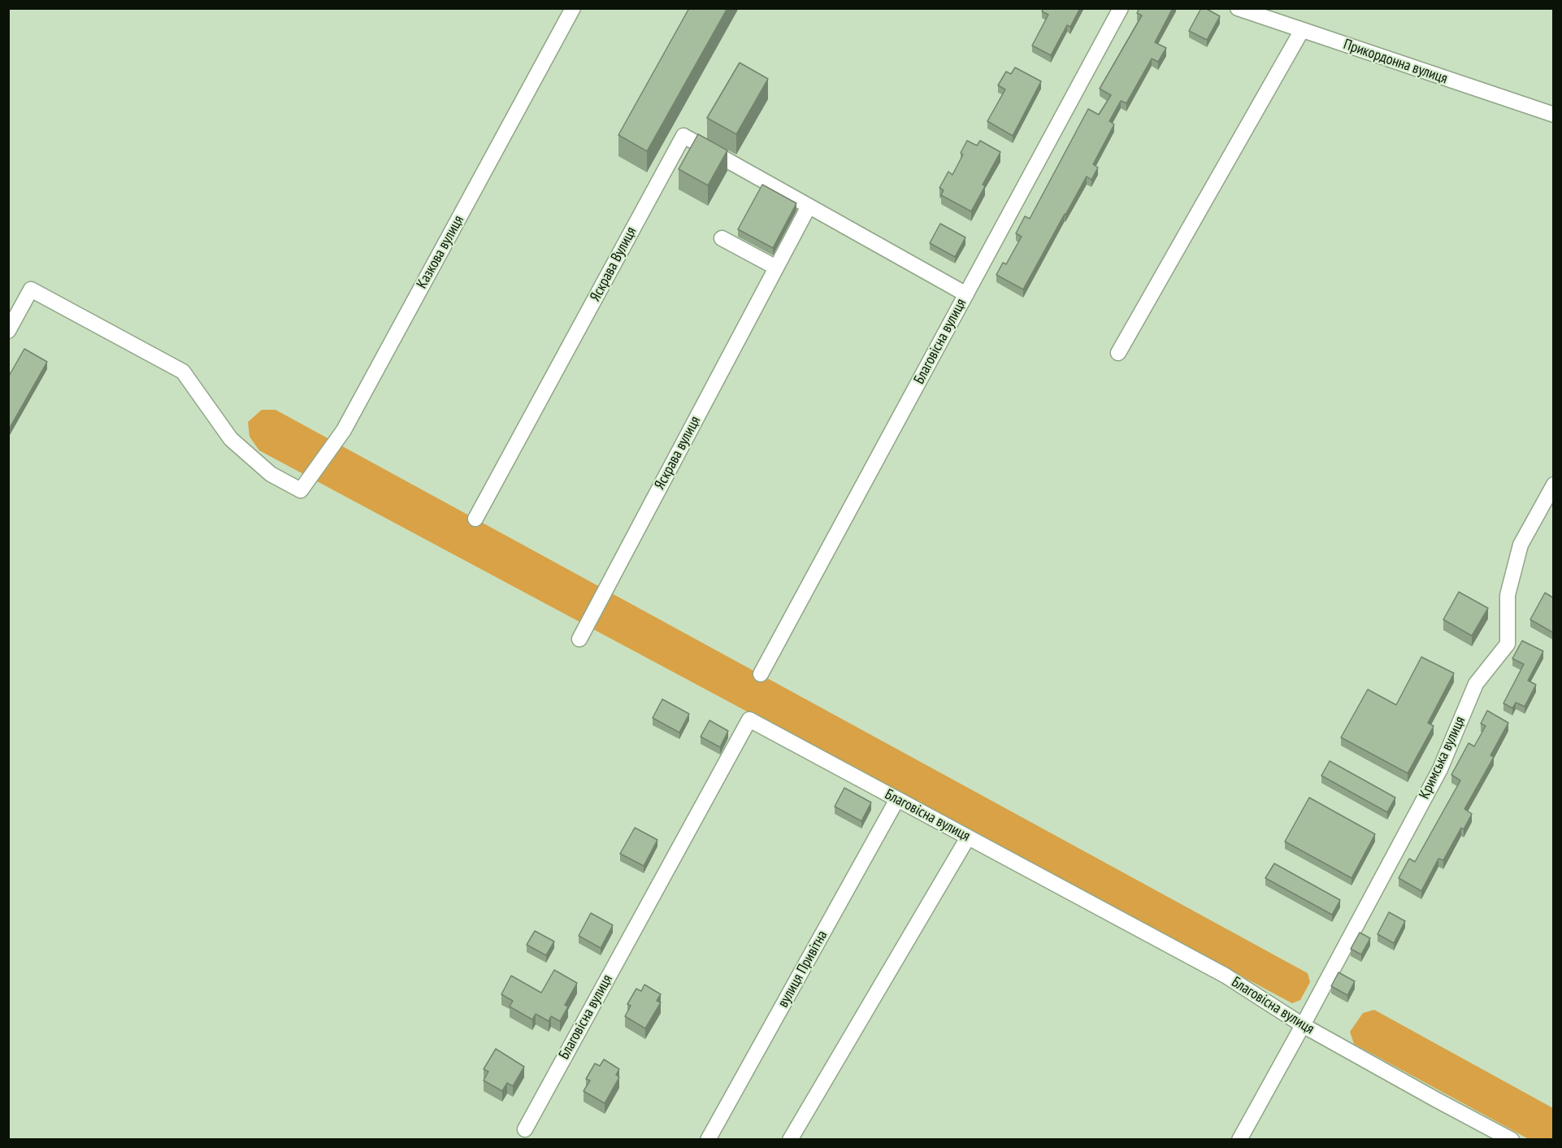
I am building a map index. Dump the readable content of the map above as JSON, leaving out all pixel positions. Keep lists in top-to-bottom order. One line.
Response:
{"streets":{"street":["Прикордонна вулиця","Казкова вулиця","Яскрава Вулиця","Благовісна вулиця","Яскрава вулиця","Кримська вулиця","вулиця Привітна"]},"crossings":[["Яскрава Вулиця","Яскрава вулиця"],["Благовісна вулиця","Кримська вулиця"],["Благовісна вулиця","вулиця Привітна"]]}
